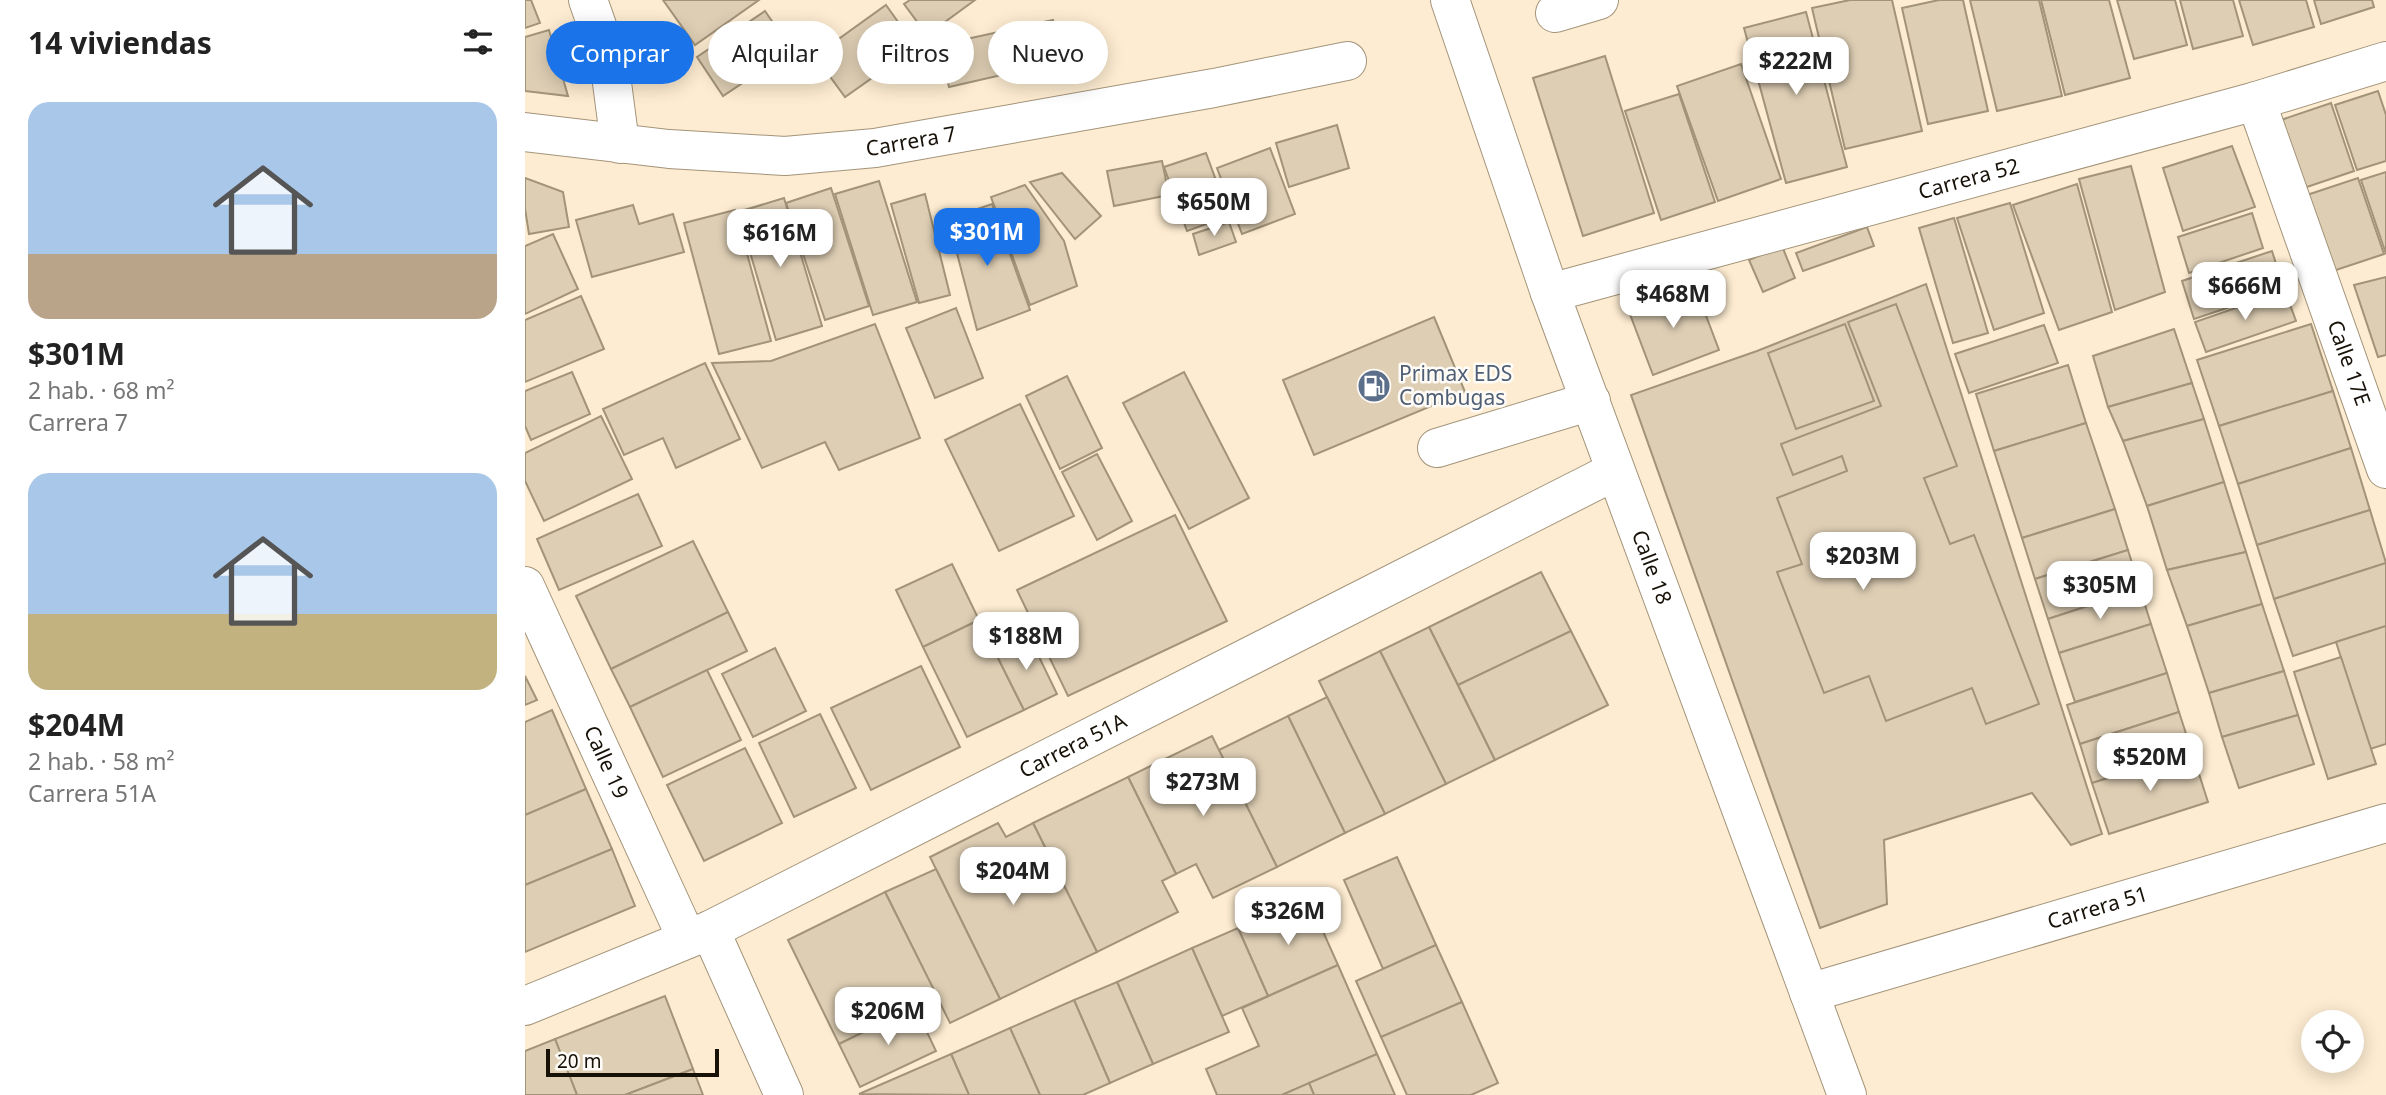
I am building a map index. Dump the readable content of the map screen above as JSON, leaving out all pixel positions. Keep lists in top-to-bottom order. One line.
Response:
{"streets":{"street":["Carrera 7","Carrera 52","Calle 17E","Calle 18","Carrera 51A","Calle 19","Carrera 51"]},"crossings":[["Carrera 52","Calle 17E"],["Carrera 52","Calle 18"],["Calle 18","Carrera 51A"],["Calle 18","Carrera 51"],["Carrera 51A","Calle 19"]],"places":{"fuel station":["Primax EDS Combugas"]},"scale_bar":"20 m","page":{"heading":"14 viviendas","chip":["Comprar","Alquilar","Filtros","Nuevo"],"price":["$222M","$650M","$301M","$616M","$666M","$468M","$203M","$305M","$188M","$520M","$273M","$204M","$326M","$206M"],"list":[{"name":"$301M","note":"2 hab. · 68 m² · Carrera 7"},{"name":"$204M","note":"2 hab. · 58 m² · Carrera 51A"}],"scale":"20 m"}}
